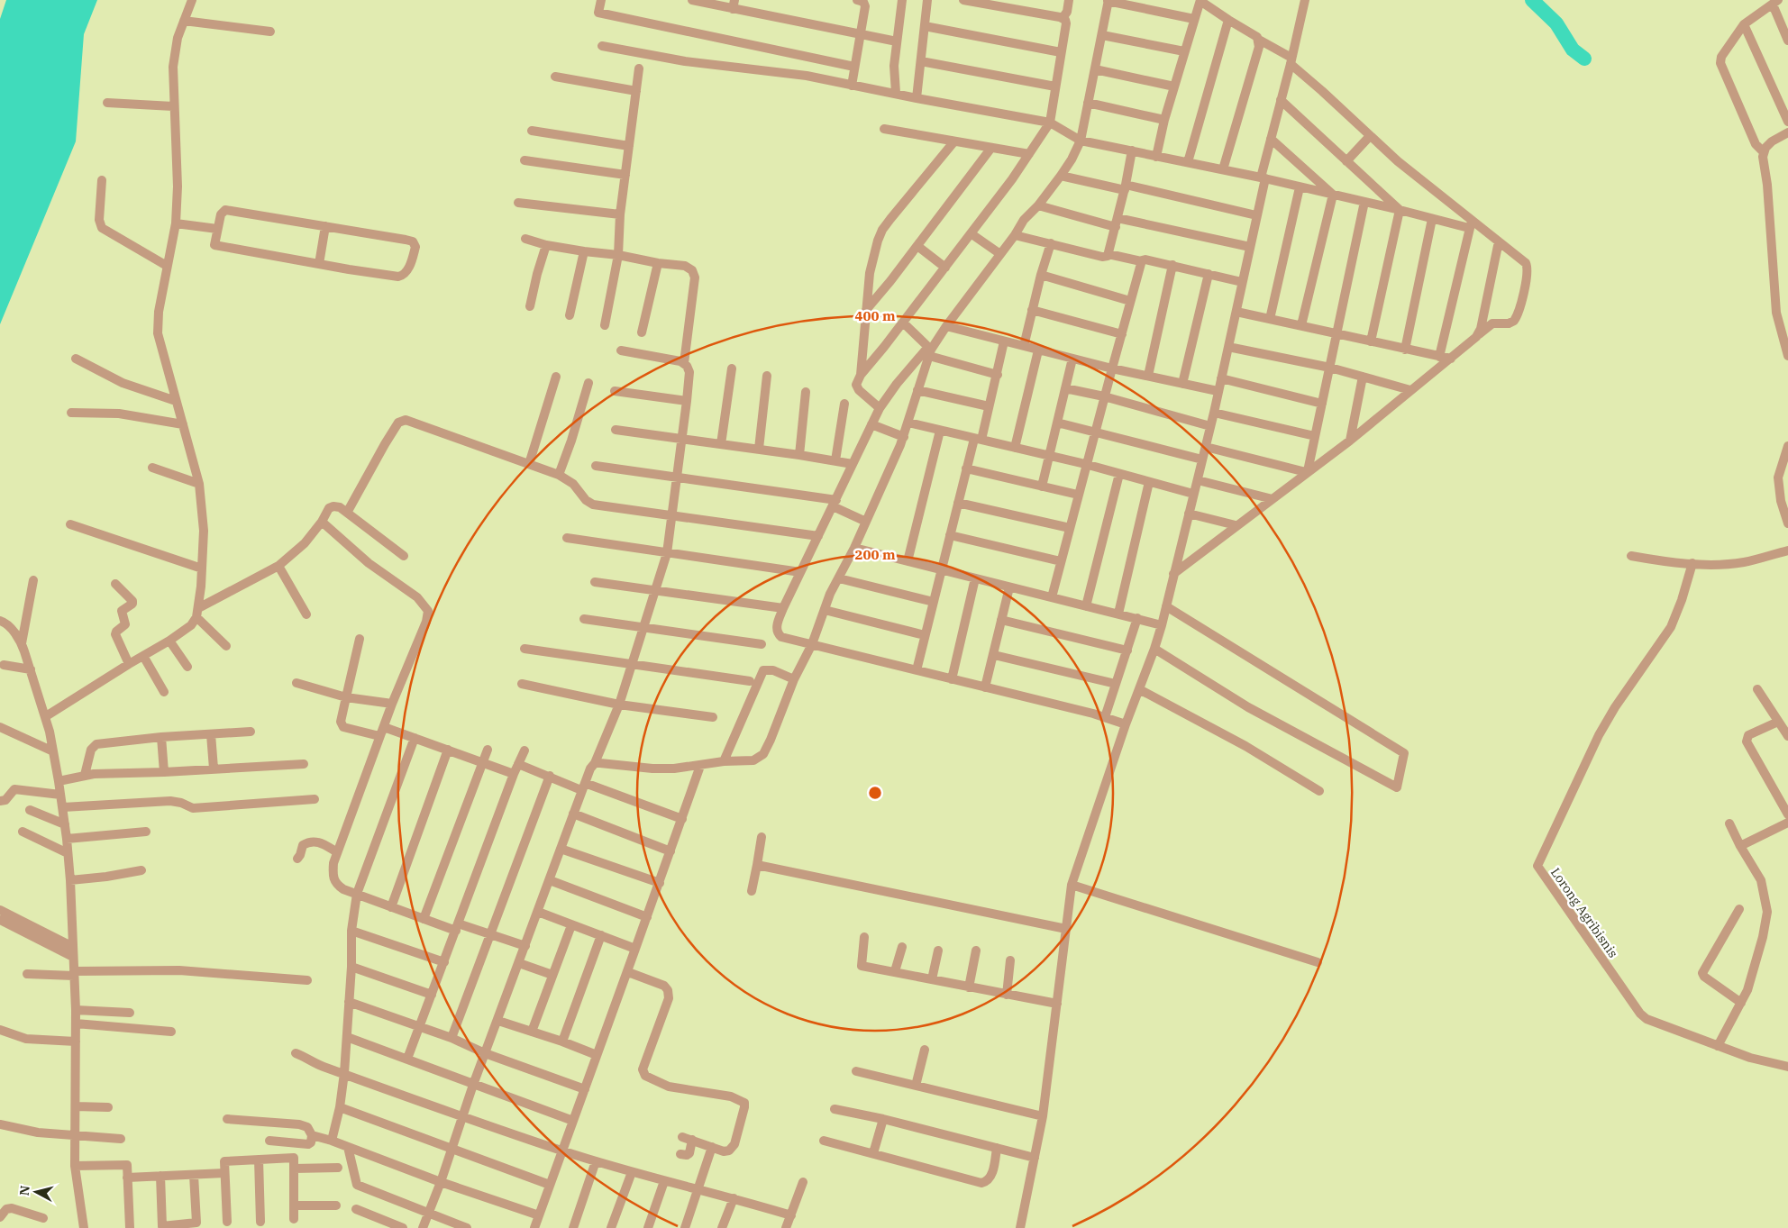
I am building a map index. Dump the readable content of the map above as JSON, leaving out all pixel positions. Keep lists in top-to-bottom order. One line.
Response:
{"streets":{"street":["Lorong Agribisnis"]},"north":"left","rings":["400 m","200 m"]}
